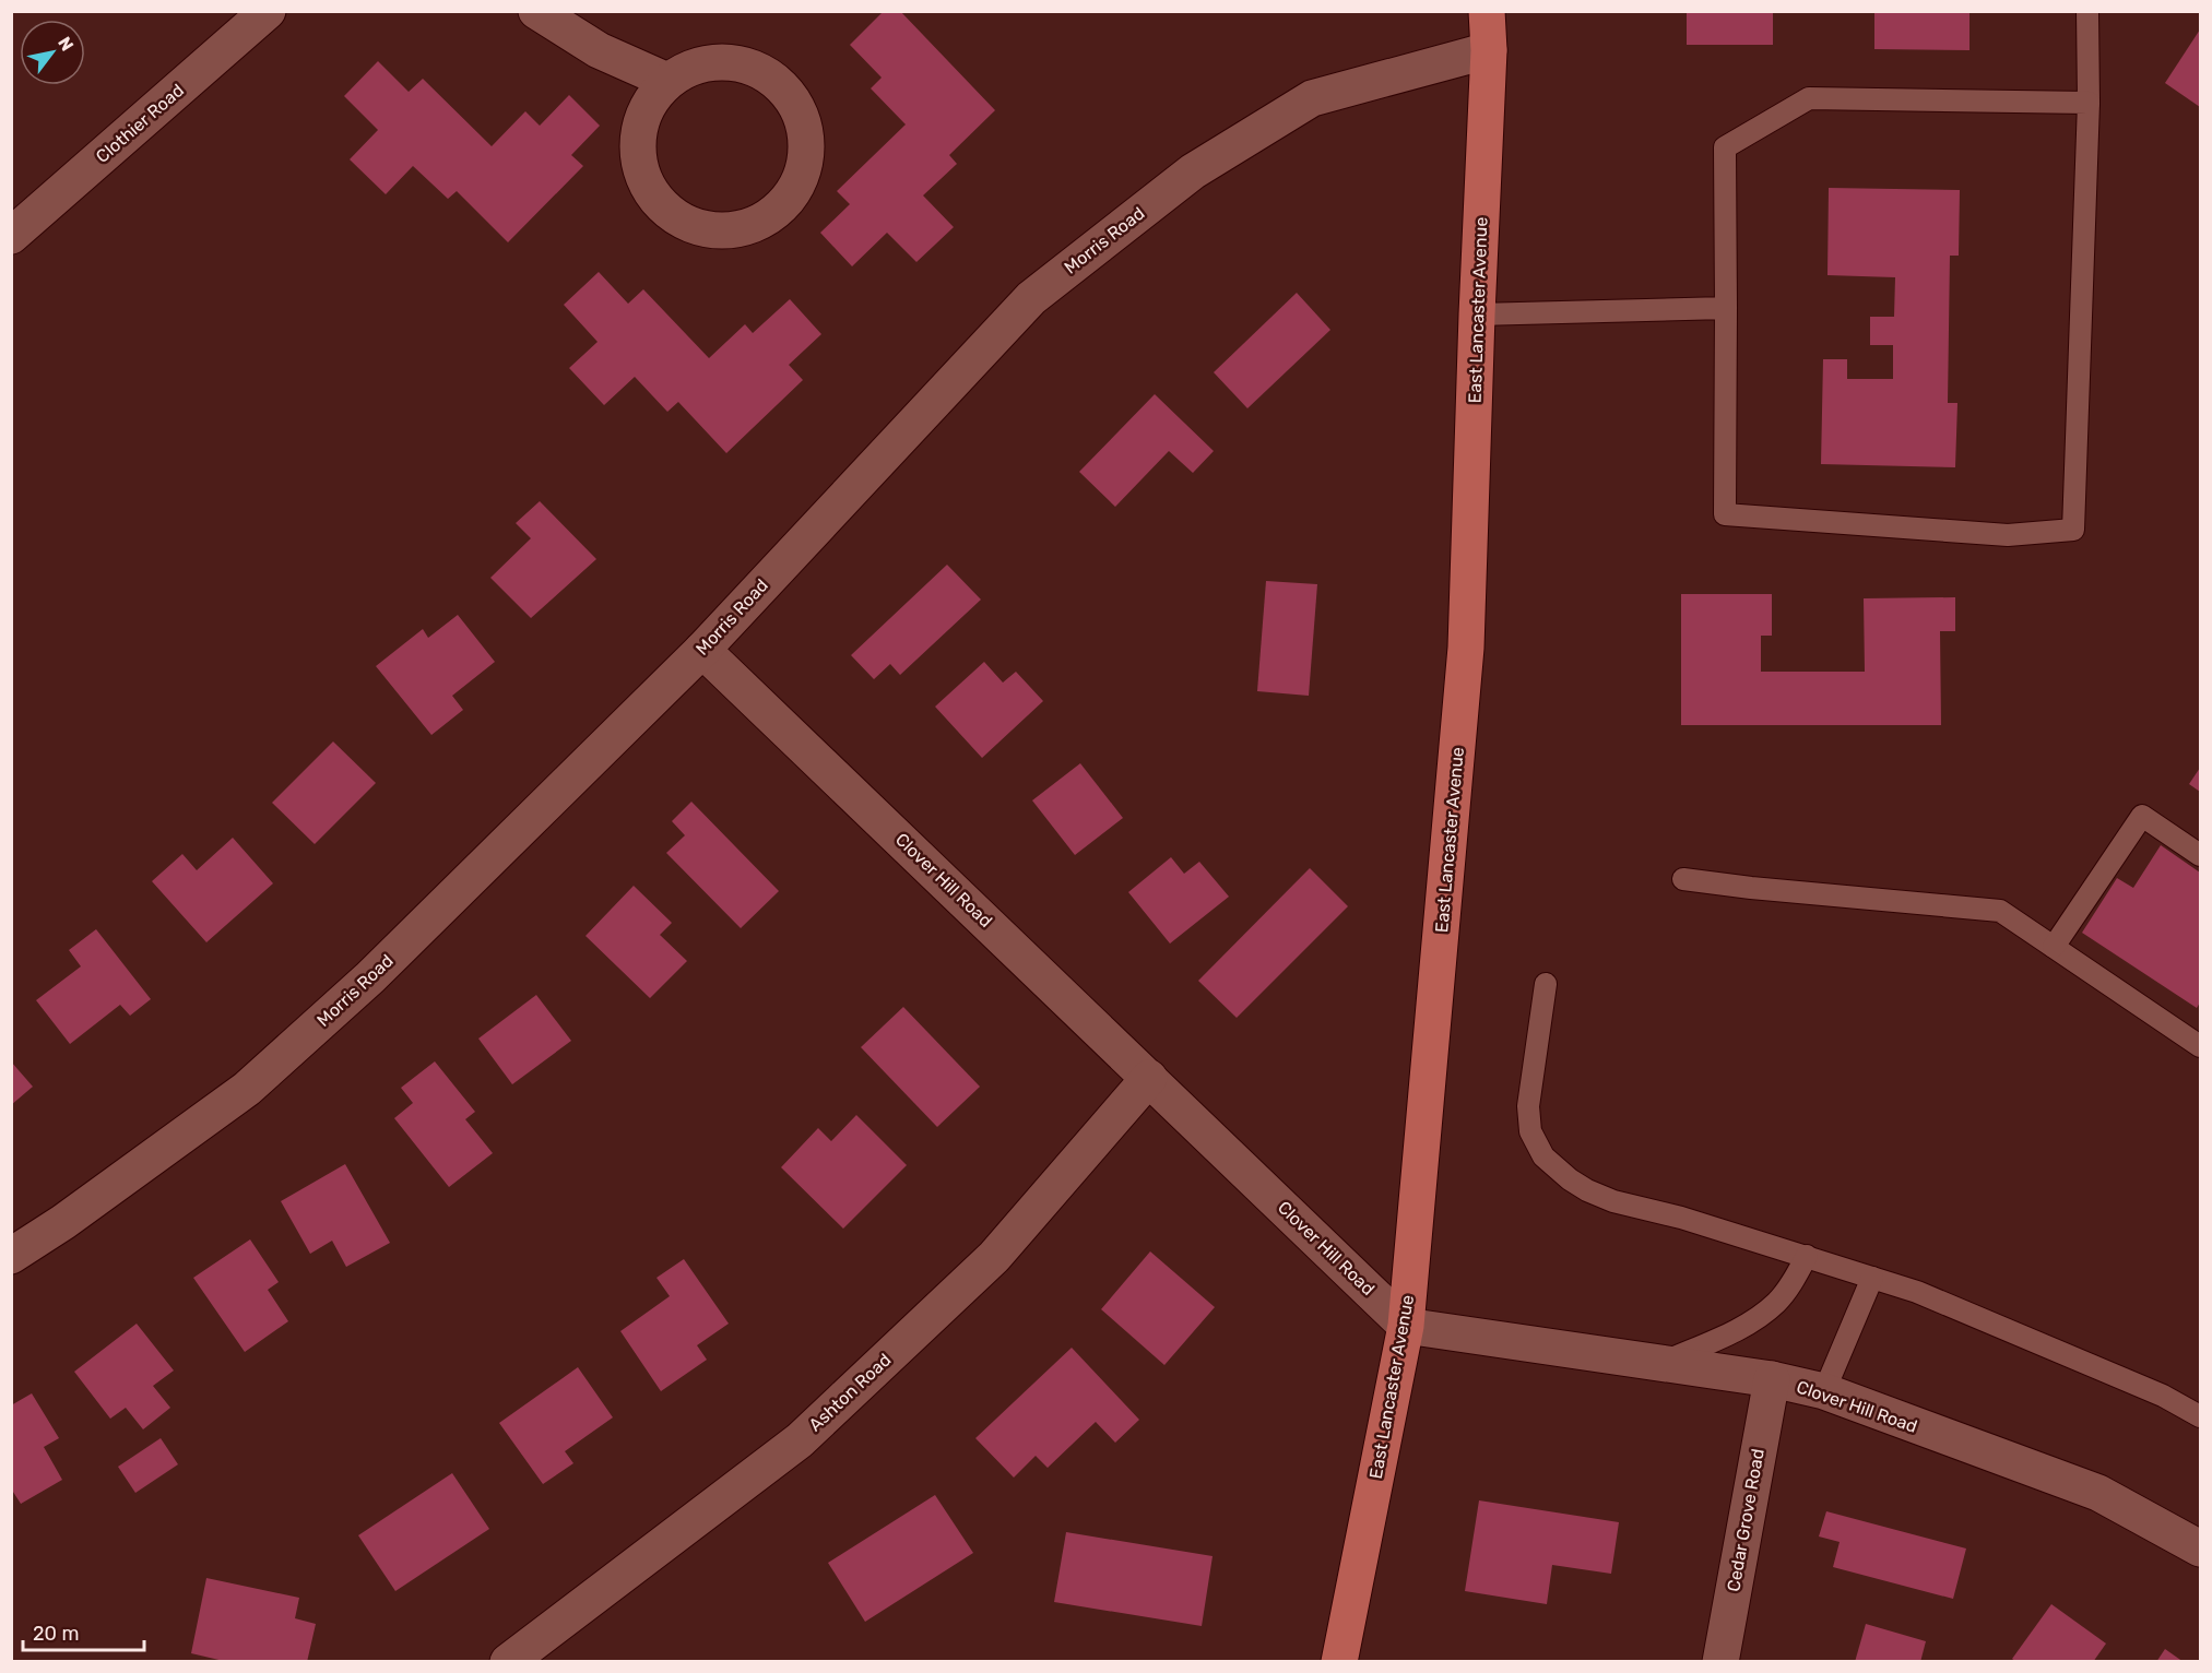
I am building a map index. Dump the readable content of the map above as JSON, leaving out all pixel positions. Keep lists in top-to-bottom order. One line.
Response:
{"streets":{"highway":["East Lancaster Avenue"],"street":["Clothier Road","Morris Road","Clover Hill Road","Ashton Road","Cedar Grove Road"]},"crossings":[["Morris Road","East Lancaster Avenue"],["Morris Road","Clover Hill Road"],["East Lancaster Avenue","Clover Hill Road"],["Clover Hill Road","Ashton Road"],["Clover Hill Road","Cedar Grove Road"]],"scale_bar":"20 m","north":"top right"}
